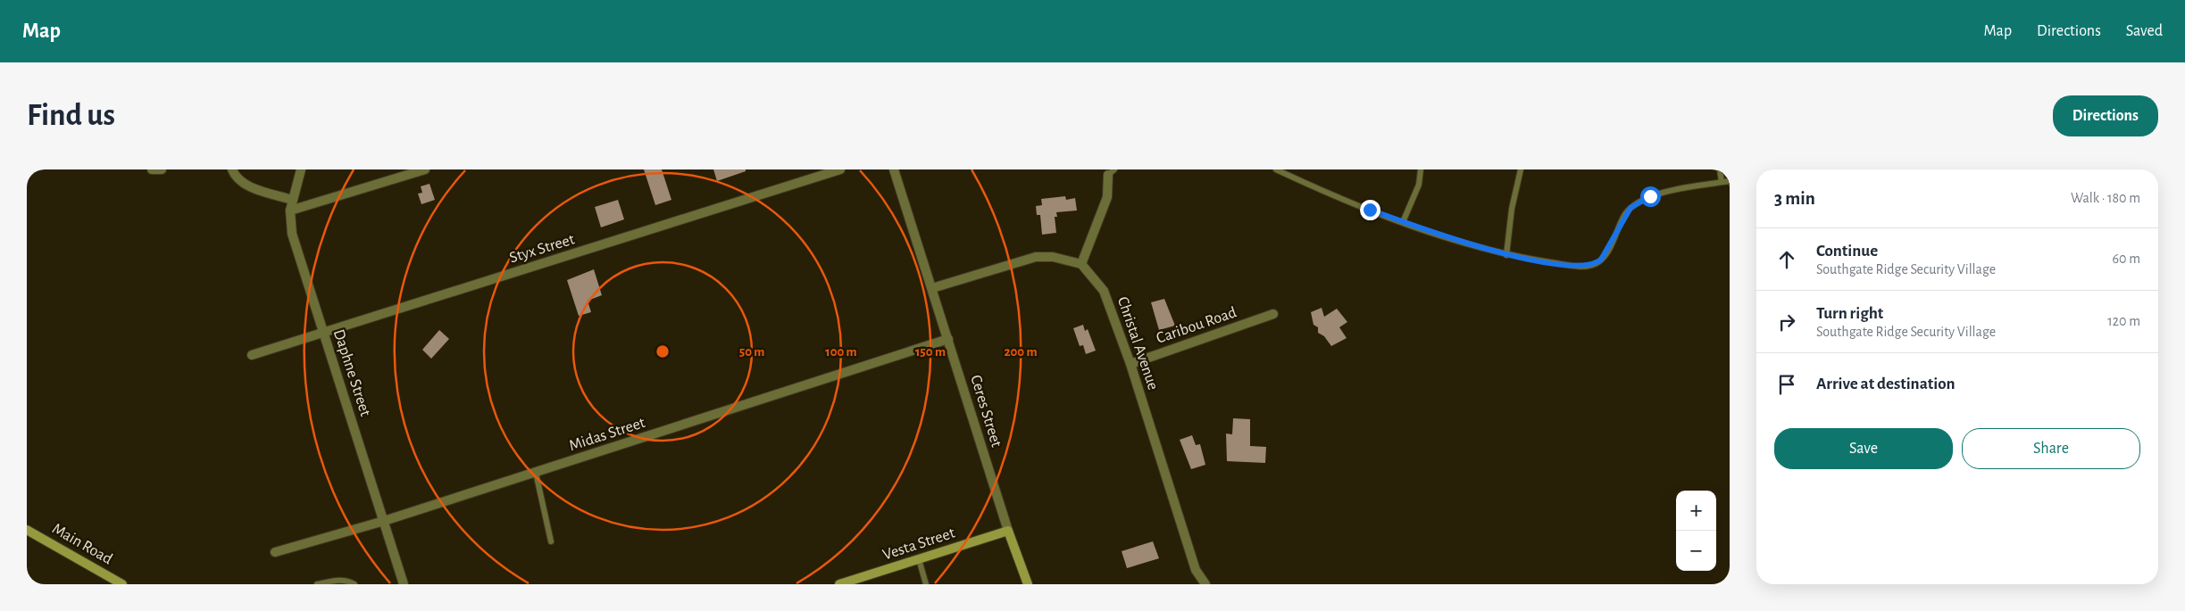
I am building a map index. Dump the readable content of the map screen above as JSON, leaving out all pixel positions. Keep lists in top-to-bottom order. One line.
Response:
{"streets":{"street":["Styx Street","Caribou Road","Christal Avenue","Daphne Street","Ceres Street","Midas Street","Main Road","Vesta Street"]},"crossings":[["Styx Street","Daphne Street"],["Caribou Road","Christal Avenue"],["Daphne Street","Midas Street"],["Ceres Street","Midas Street"],["Ceres Street","Vesta Street"]],"page":{"header":"Map","nav":["Map","Directions","Saved"],"buttons":["Directions",["Save","Share"]],"title":"Find us","heading":["3 min","Walk · 180 m"],"list":[["Continue","Southgate Ridge Security Village","60 m"],["Turn right","Southgate Ridge Security Village","120 m"],"Arrive at destination"],"map_buttons":["+","−"]},"rings":["50 m","100 m","150 m","200 m"]}
